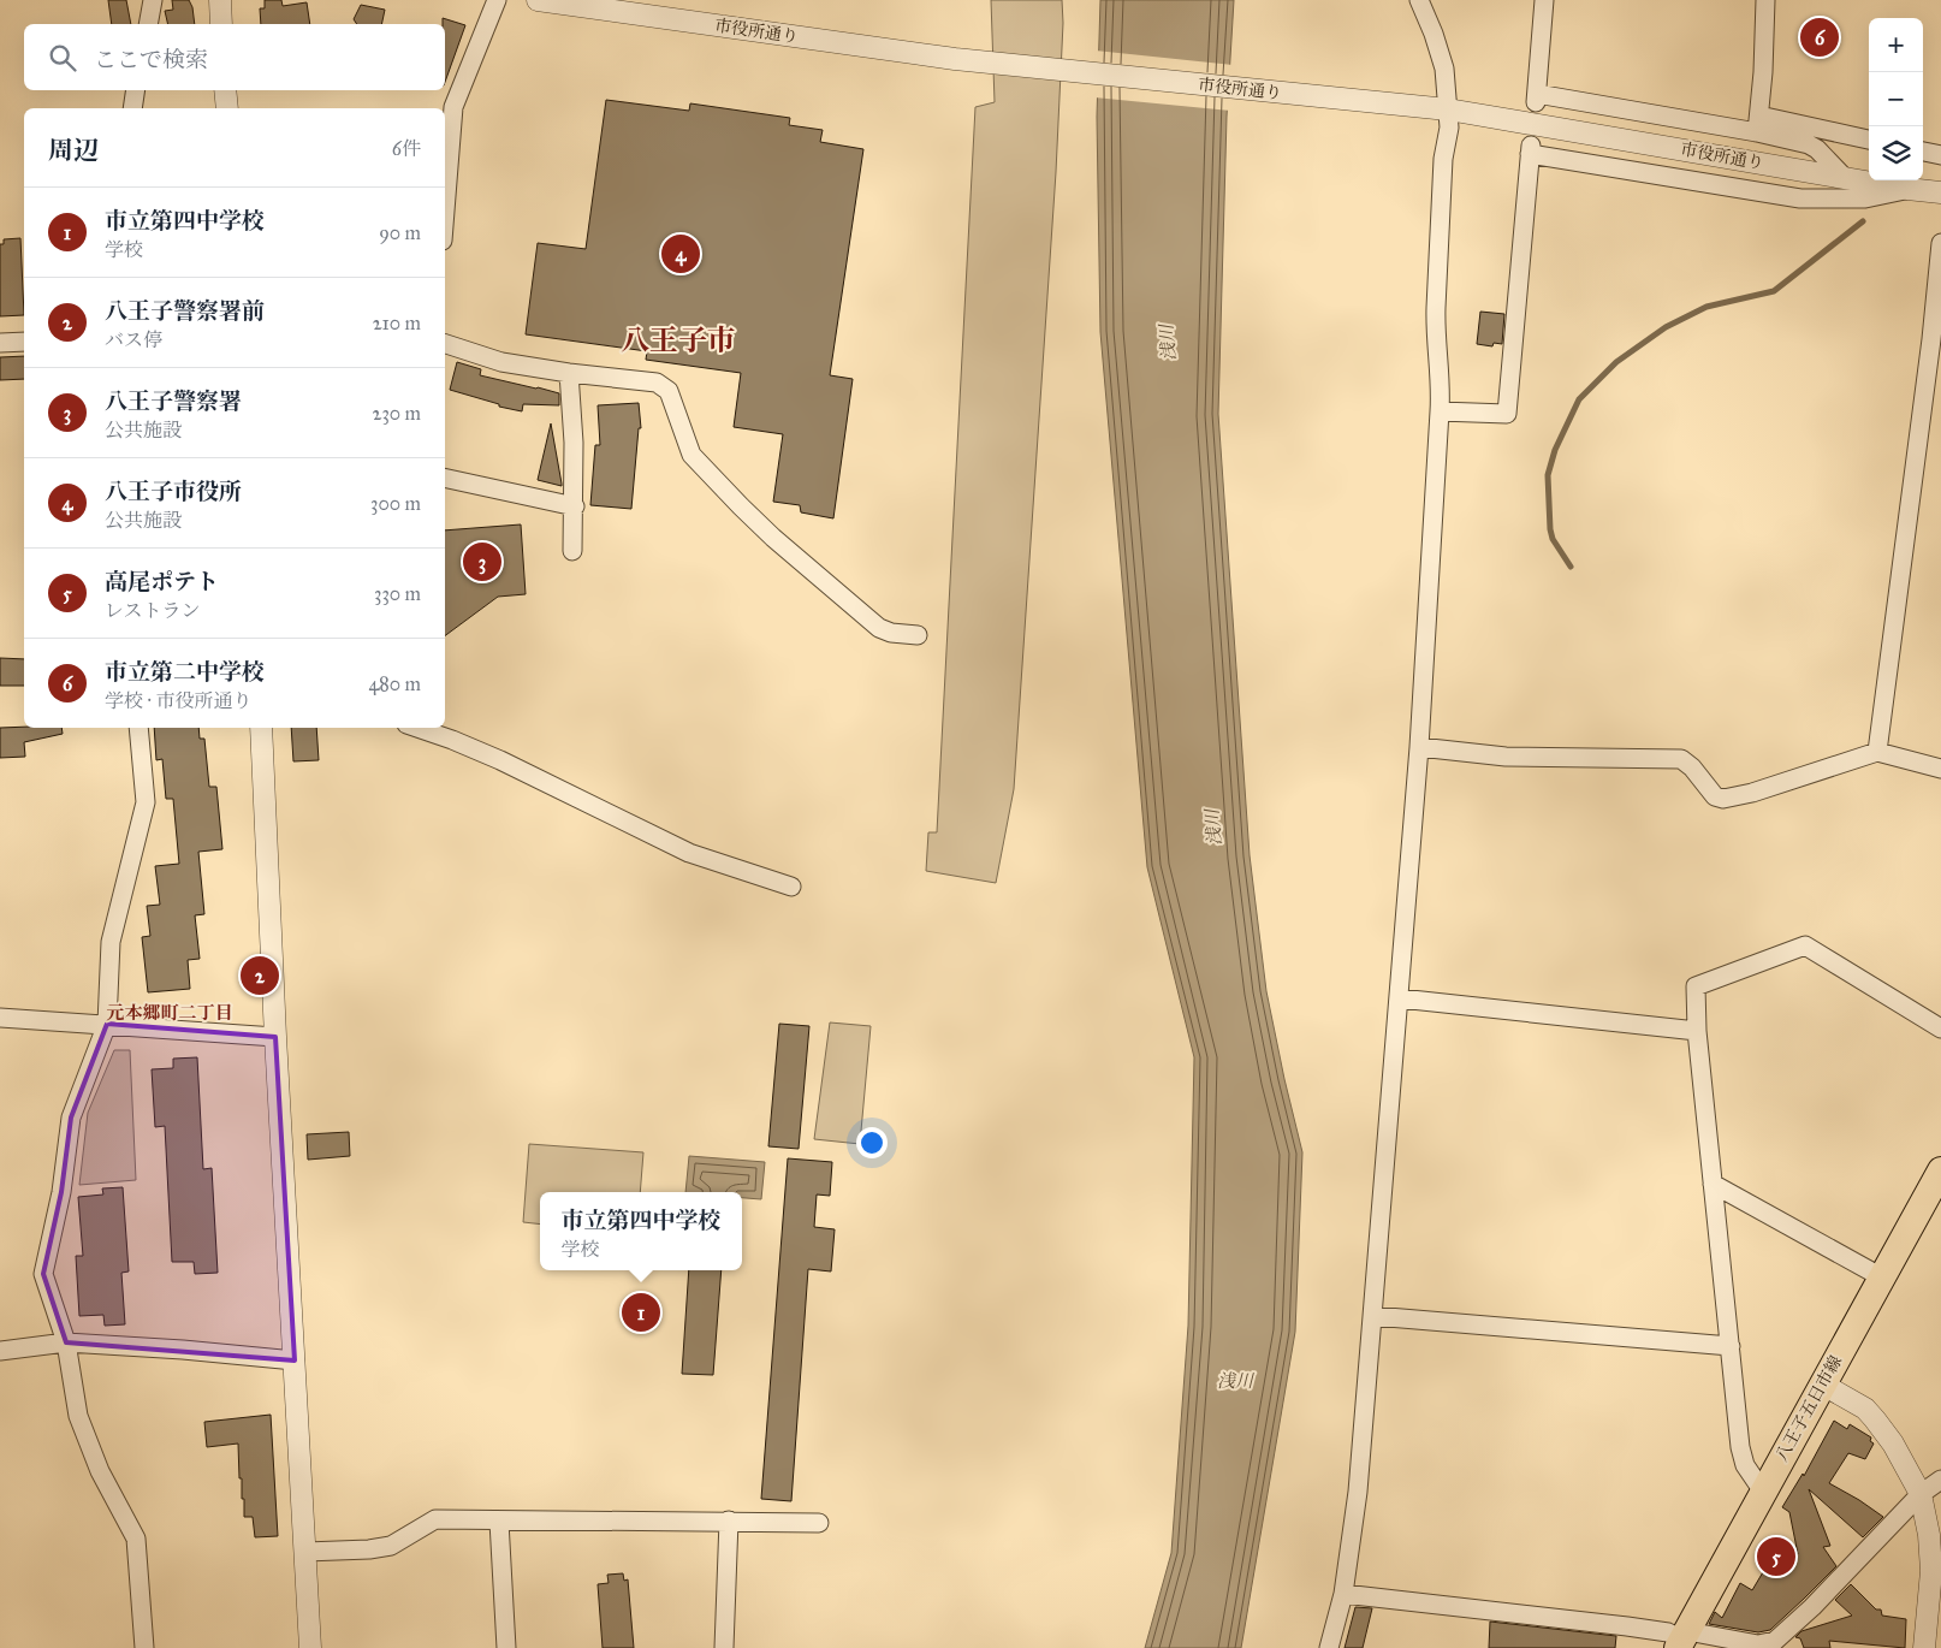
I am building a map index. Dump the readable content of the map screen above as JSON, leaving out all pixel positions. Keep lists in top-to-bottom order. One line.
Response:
{"streets":{"main road":["八王子五日市線"],"street":["市役所通り"]},"districts":["八王子市","元本郷町二丁目"],"water":["浅川"],"page":{"pins":["6","4","3","2","1","5"],"map_buttons":["+","−"],"search":"ここで検索","heading":["周辺","6件"],"list":[{"mark":"1","name":"市立第四中学校","note":"学校","value":"90 m"},{"mark":"2","name":"八王子警察署前","note":"バス停","value":"210 m"},{"mark":"3","name":"八王子警察署","note":"公共施設","value":"230 m"},{"mark":"4","name":"八王子市役所","note":"公共施設","value":"300 m"},{"mark":"5","name":"高尾ポテト","note":"レストラン","value":"330 m"},{"mark":"6","name":"市立第二中学校","note":"学校 · 市役所通り","value":"480 m"}],"popup":["市立第四中学校","学校"]}}
